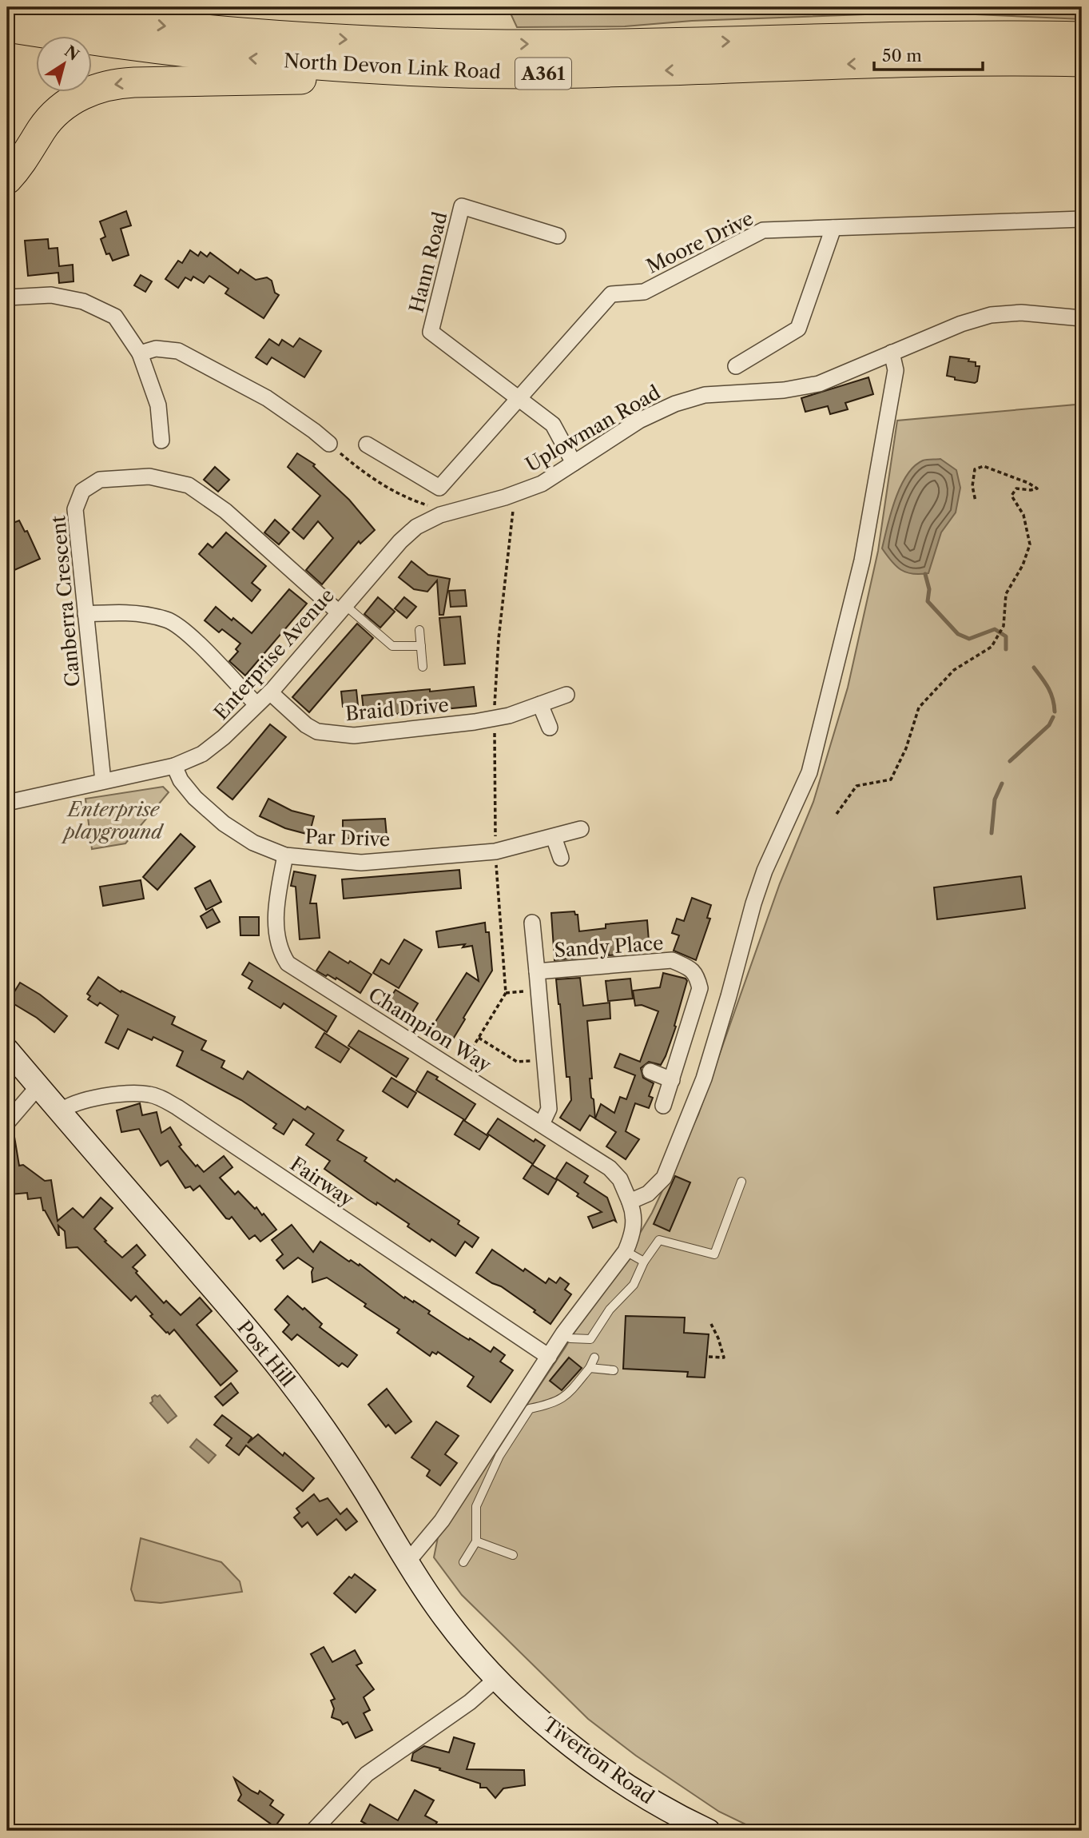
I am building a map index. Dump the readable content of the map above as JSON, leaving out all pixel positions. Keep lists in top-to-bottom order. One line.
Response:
{"streets":{"highway":["North Devon Link Road","A361"],"street":["Moore Drive","Hann Road","Uplowman Road","Canberra Crescent","Enterprise Avenue","Braid Drive","Par Drive","Sandy Place","Champion Way","Fairway","Post Hill","Tiverton Road"]},"crossings":[["North Devon Link Road","A361"],["Moore Drive","Hann Road"],["Hann Road","Uplowman Road"],["Uplowman Road","Enterprise Avenue"],["Canberra Crescent","Enterprise Avenue"],["Enterprise Avenue","Braid Drive"],["Enterprise Avenue","Par Drive"],["Par Drive","Champion Way"],["Sandy Place","Champion Way"],["Fairway","Post Hill"],["Post Hill","Tiverton Road"]],"parks":["Enterprise playground"],"scale_bar":"50 m","north":"top right"}
